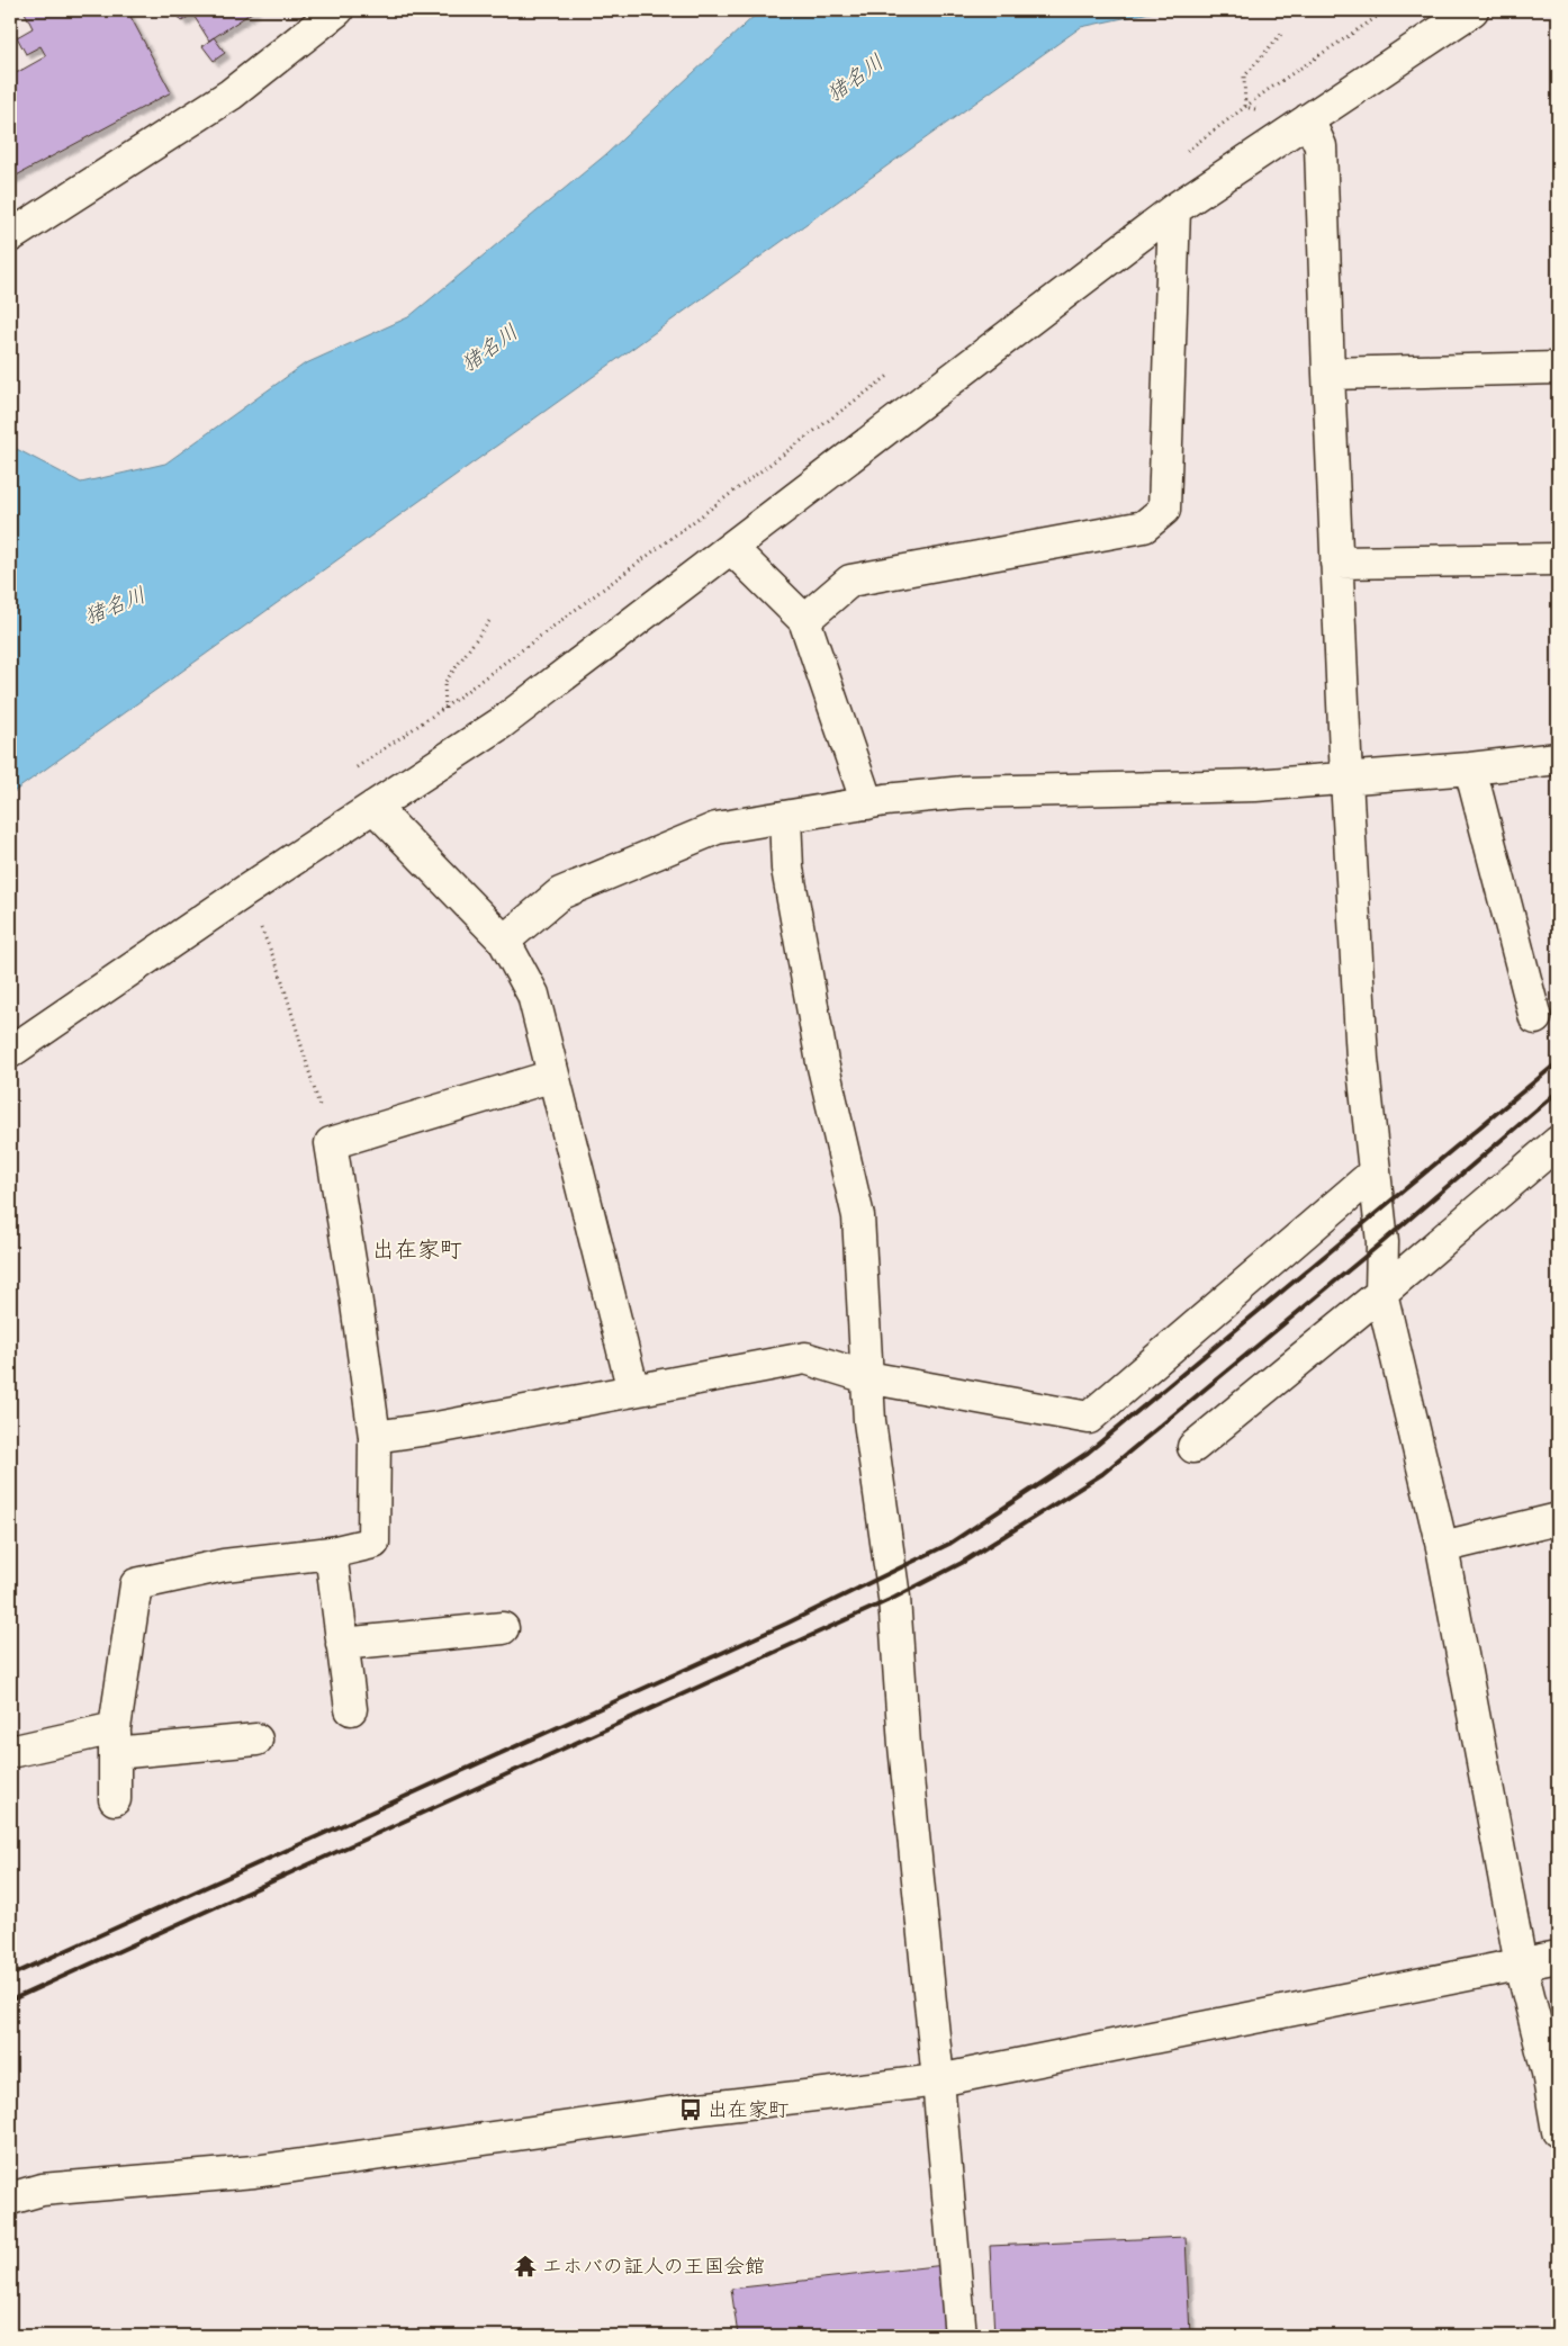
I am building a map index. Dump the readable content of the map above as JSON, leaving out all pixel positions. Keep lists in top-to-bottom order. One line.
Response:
{"districts":["出在家町"],"water":["猪名川"],"places":{"bus stop":["出在家町"],"temple":["エホバの証人の王国会館"]}}
